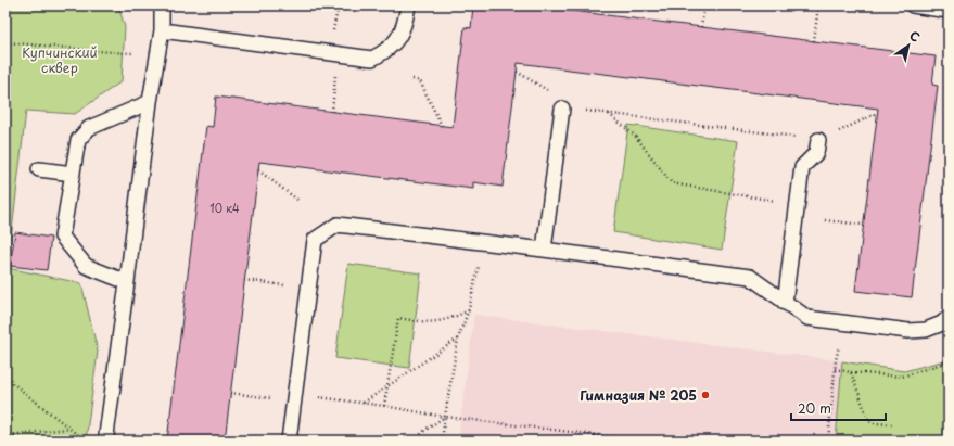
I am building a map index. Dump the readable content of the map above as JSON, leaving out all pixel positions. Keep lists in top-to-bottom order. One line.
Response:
{"parks":["Купчинский сквер"],"places":["Гимназия № 205"],"house_numbers":["10 к4"],"scale_bar":"20 m","north":"top right"}
